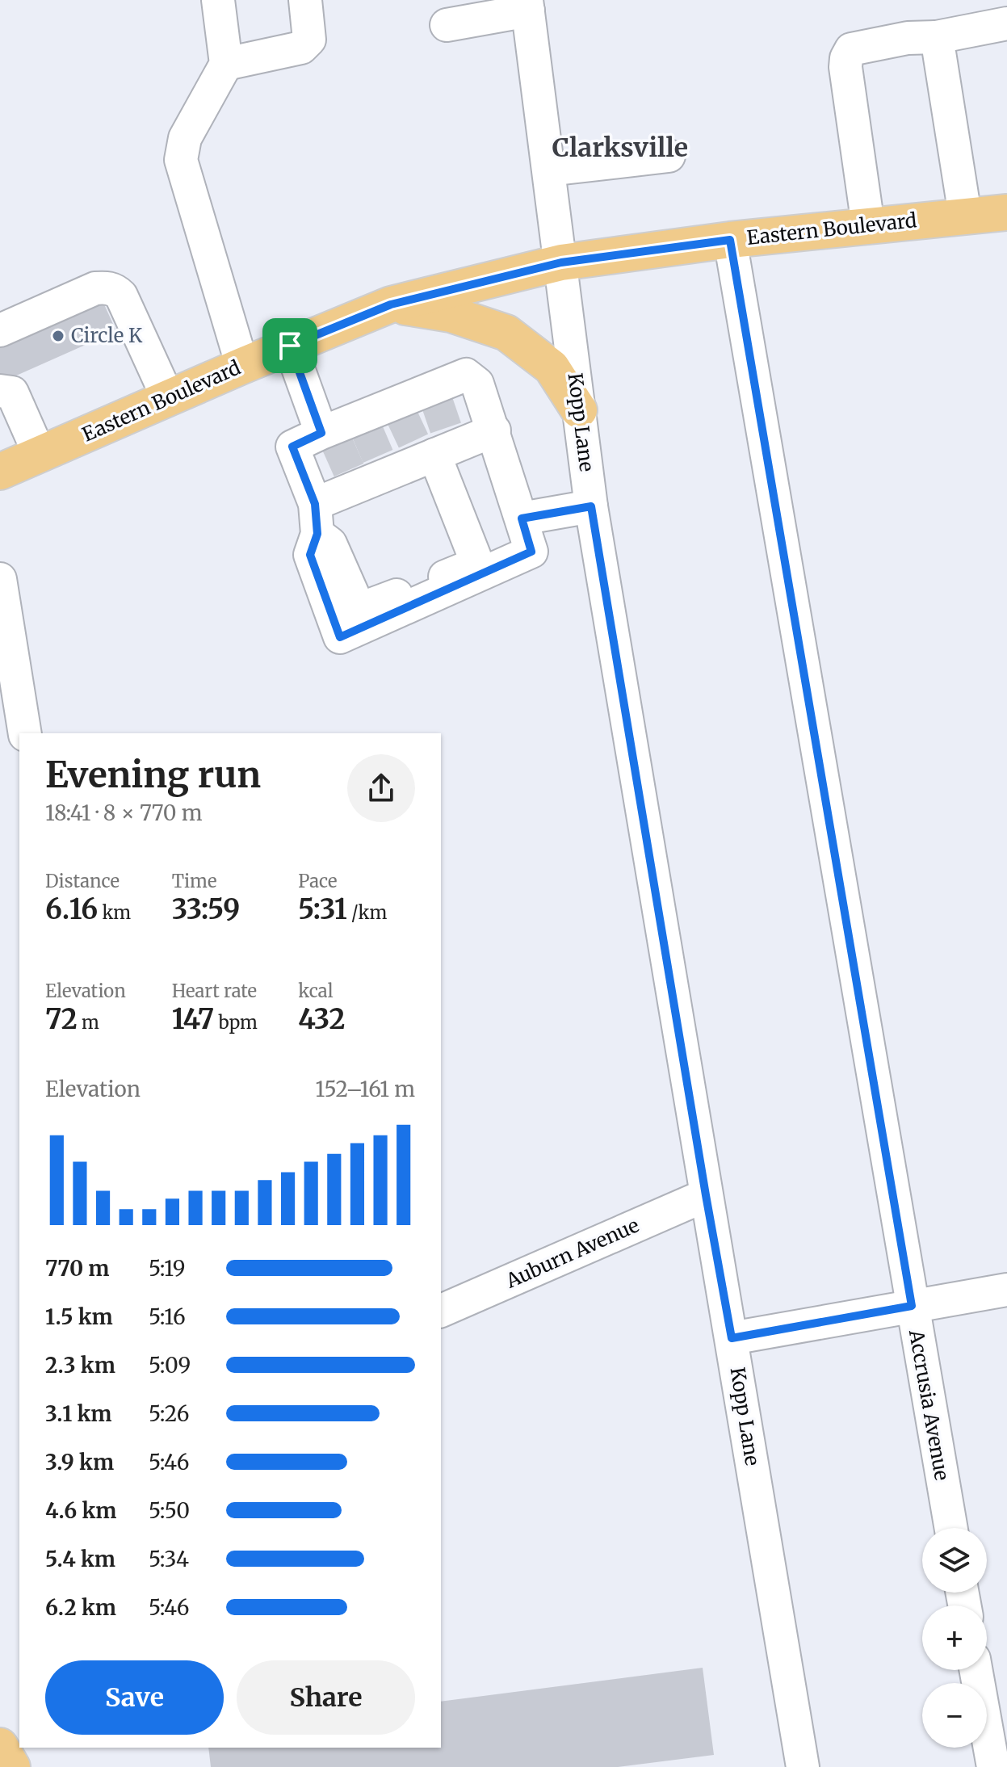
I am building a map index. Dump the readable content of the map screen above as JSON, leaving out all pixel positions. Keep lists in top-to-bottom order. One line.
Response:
{"streets":{"main road":["Eastern Boulevard"],"street":["Kopp Lane","Auburn Avenue","Accrusia Avenue"]},"crossings":[["Eastern Boulevard","Kopp Lane"],["Eastern Boulevard","Accrusia Avenue"],["Kopp Lane","Auburn Avenue"]],"districts":["Clarksville"],"places":["Circle K"],"page":{"heading":["Evening run","18:41 · 8 × 770 m"],"stats":[["Distance","6.16 km"],["Time","33:59"],["Pace","5:31 /km"],["Elevation","72 m"],["Heart rate","147 bpm"],["kcal","432"]],"chart":["Elevation","152–161 m"],"list":[{"name":"770 m","note":"5:19"},{"name":"1.5 km","note":"5:16"},{"name":"2.3 km","note":"5:09"},{"name":"3.1 km","note":"5:26"},{"name":"3.9 km","note":"5:46"},{"name":"4.6 km","note":"5:50"},{"name":"5.4 km","note":"5:34"},{"name":"6.2 km","note":"5:46"}],"map_buttons":["+","−"],"buttons":["Save","Share"]}}
